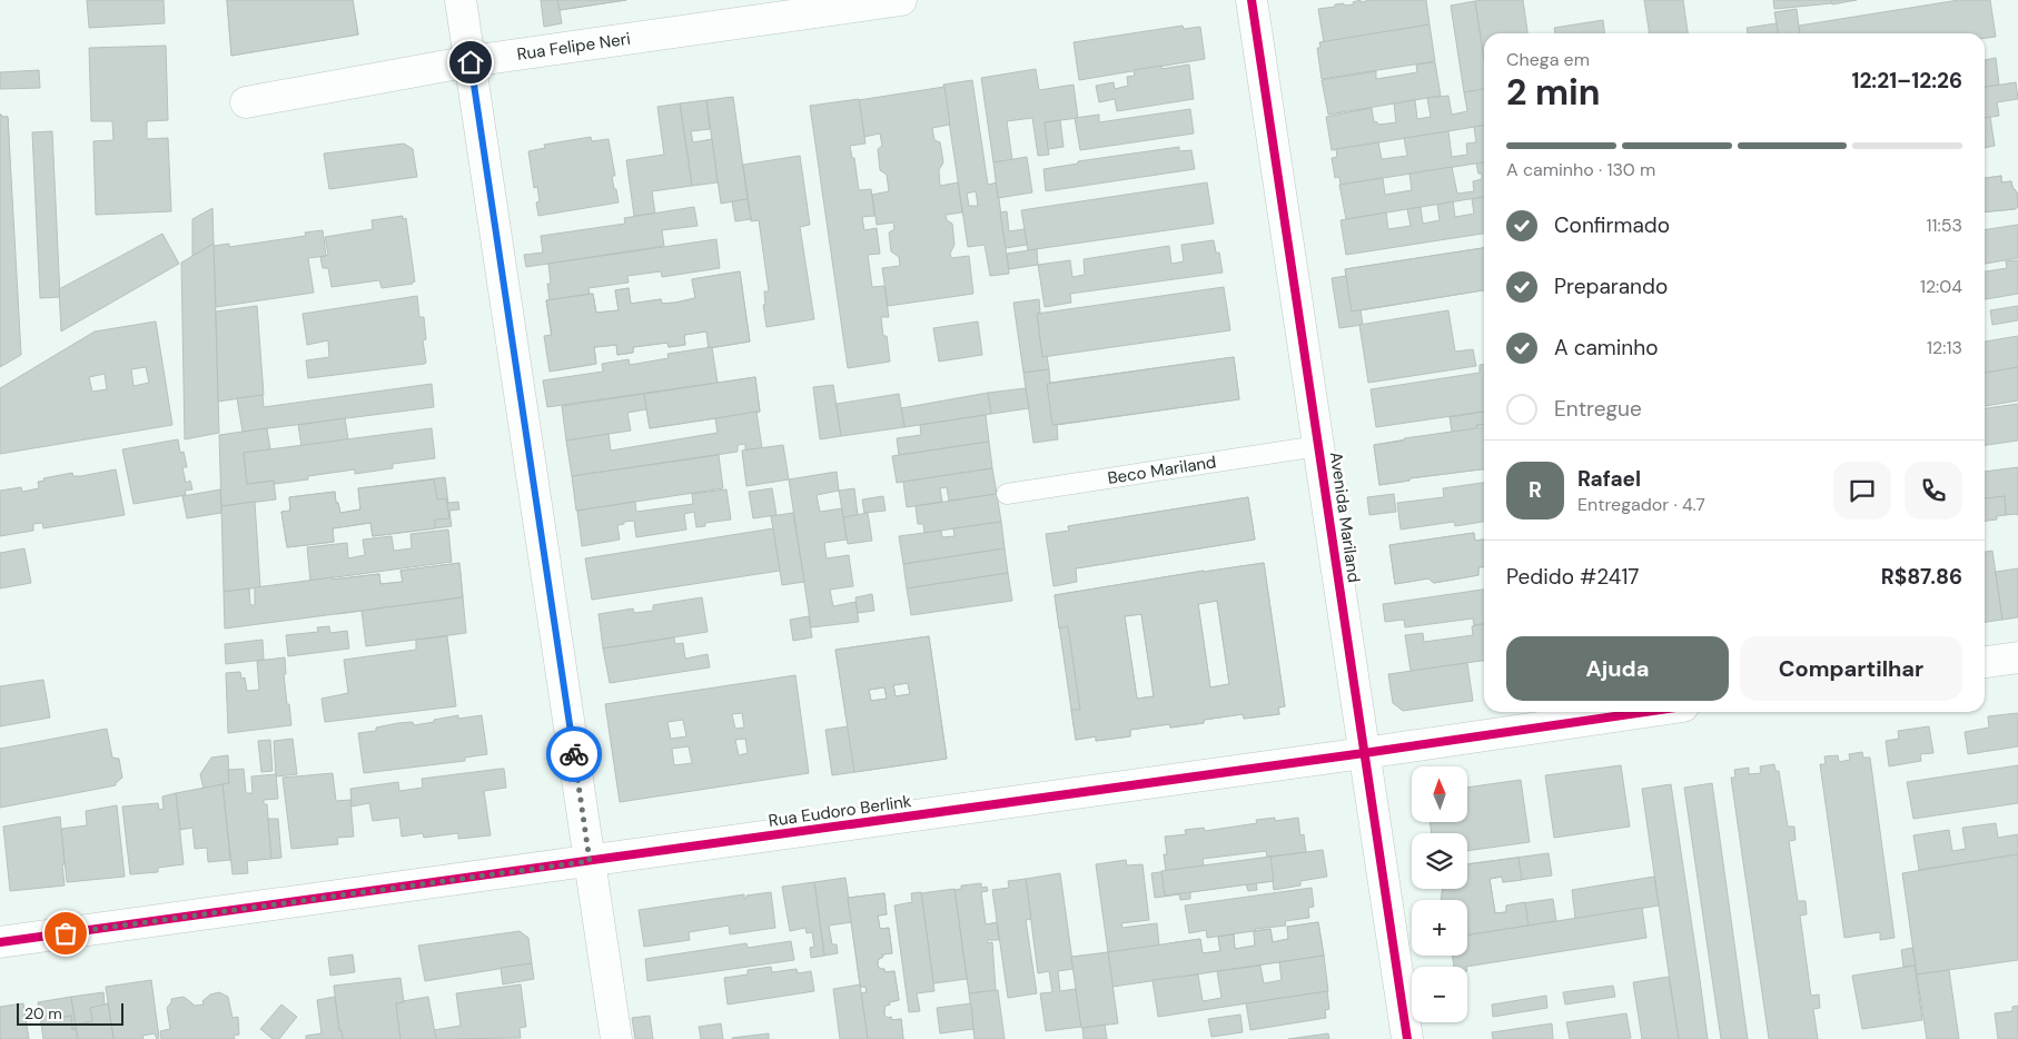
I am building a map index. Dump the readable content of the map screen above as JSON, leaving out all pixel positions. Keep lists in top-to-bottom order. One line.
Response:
{"streets":{"street":["Rua Felipe Neri","Avenida Mariland","Rua Eudoro Berlink"],"lane":["Beco Mariland"]},"crossings":[["Beco Mariland","Avenida Mariland"],["Avenida Mariland","Rua Eudoro Berlink"]],"scale_bar":"20 m","north":"top","page":{"heading":["2 min","Chega em","12:21–12:26"],"panel":["Rafael","Entregador · 4.7","Pedido #2417","R$87.86"],"bar":"A caminho · 130 m","list":[["Confirmado","11:53"],["Preparando","12:04"],["A caminho","12:13"],"Entregue"],"round":"R","buttons":["Ajuda","Compartilhar"],"map_buttons":["+","−"],"scale":"20 m"}}
